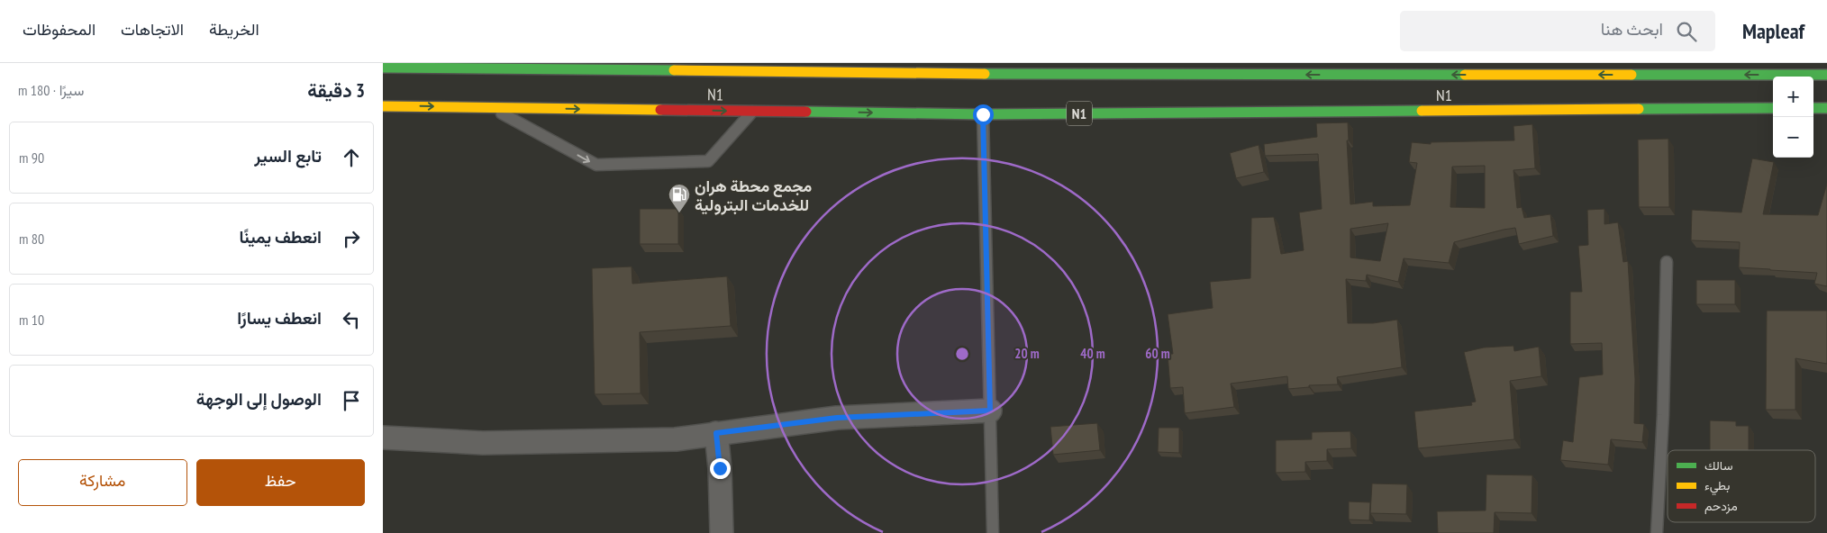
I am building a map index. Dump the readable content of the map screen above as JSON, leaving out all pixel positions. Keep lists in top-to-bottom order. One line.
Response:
{"streets":{"highway":["N1"]},"places":{"fuel station":["مجمع محطة هران للخدمات البترولية"]},"legend":["سالك","بطيء","مزدحم"],"page":{"header":"Mapleaf","search":"ابحث هنا","nav":["الخريطة","الاتجاهات","المحفوظات"],"heading":["3 دقيقة","سيرًا · 180 m"],"map_buttons":["+","−"],"list":[["تابع السير","90 m"],["انعطف يمينًا","80 m"],["انعطف يسارًا","10 m"],"الوصول إلى الوجهة"],"buttons":["حفظ","مشاركة"]},"rings":["20 m","40 m","60 m"]}
